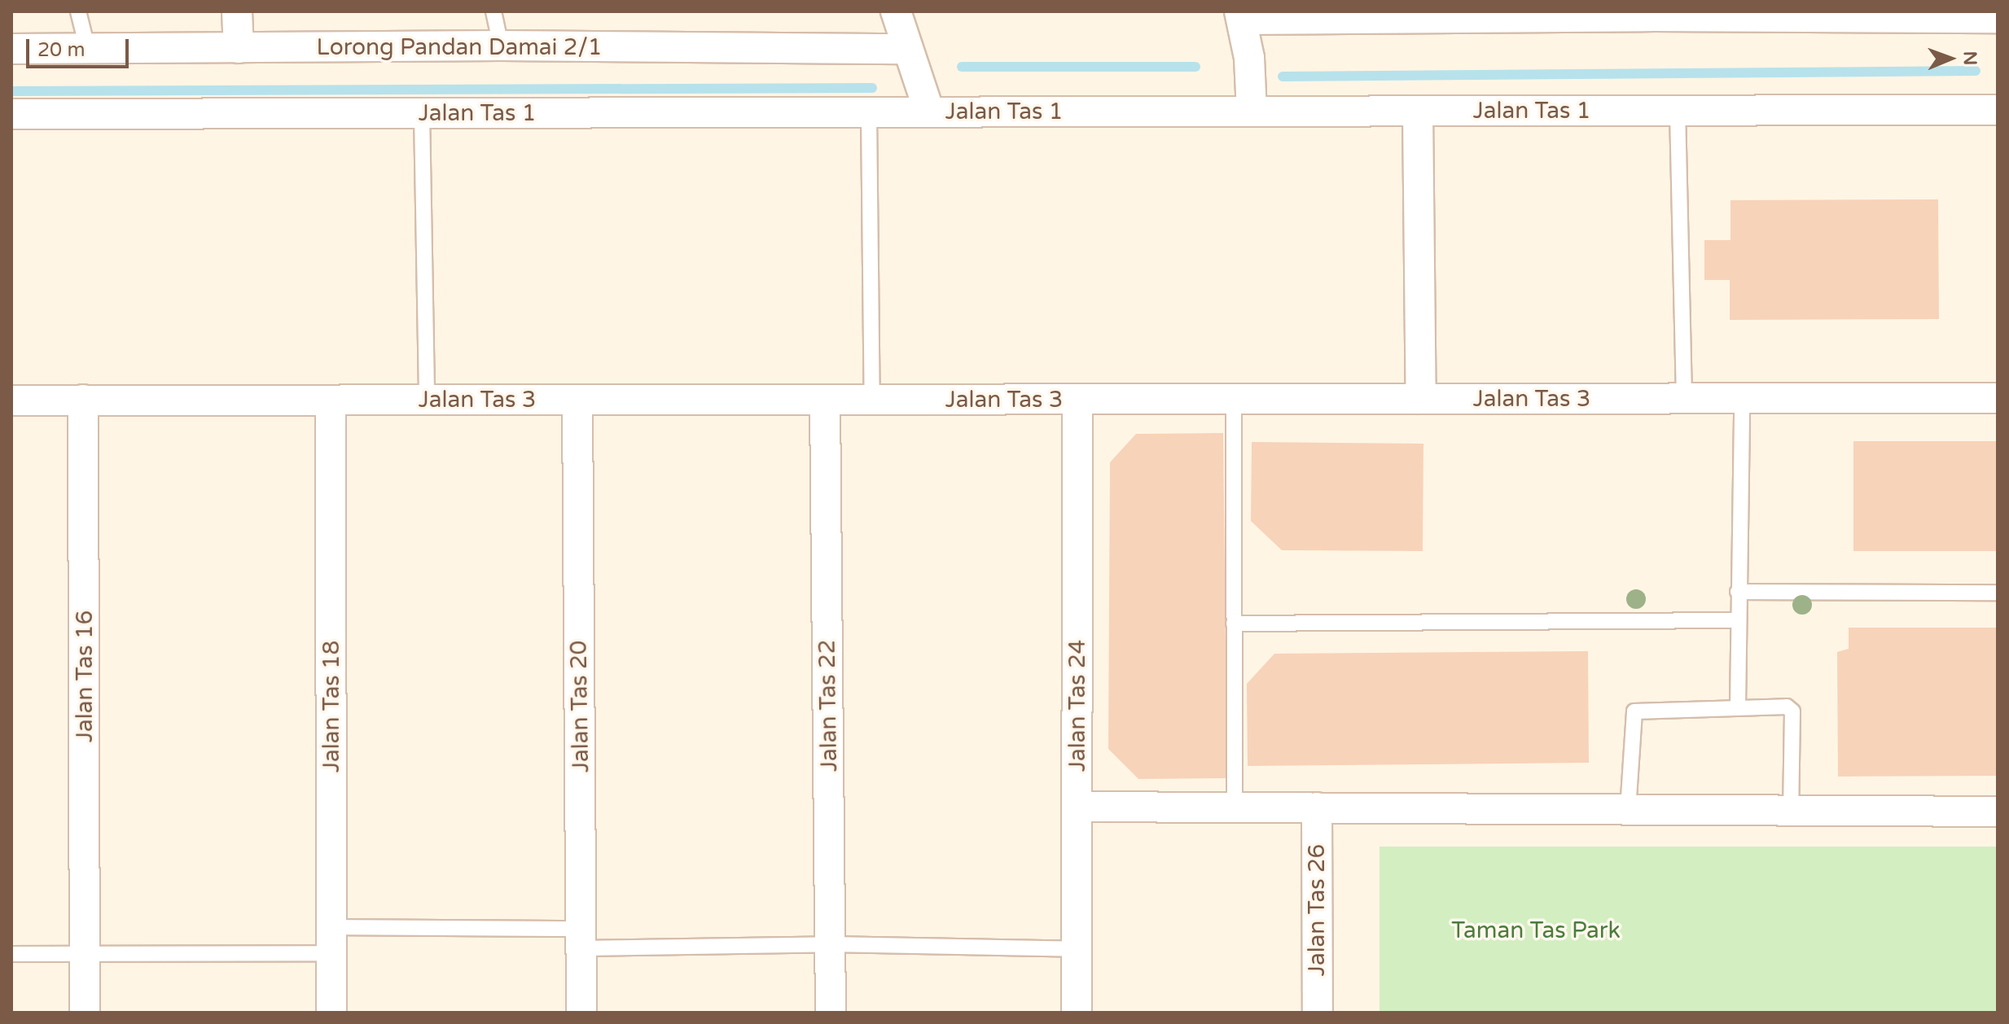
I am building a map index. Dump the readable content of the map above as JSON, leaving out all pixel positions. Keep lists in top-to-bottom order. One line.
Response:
{"streets":{"street":["Lorong Pandan Damai 2/1","Jalan Tas 1","Jalan Tas 3","Jalan Tas 16","Jalan Tas 22","Jalan Tas 24","Jalan Tas 18","Jalan Tas 20","Jalan Tas 26"]},"crossings":[["Jalan Tas 3","Jalan Tas 16"],["Jalan Tas 3","Jalan Tas 22"],["Jalan Tas 3","Jalan Tas 24"],["Jalan Tas 3","Jalan Tas 18"],["Jalan Tas 3","Jalan Tas 20"]],"parks":["Taman Tas Park"],"scale_bar":"20 m","north":"right"}
